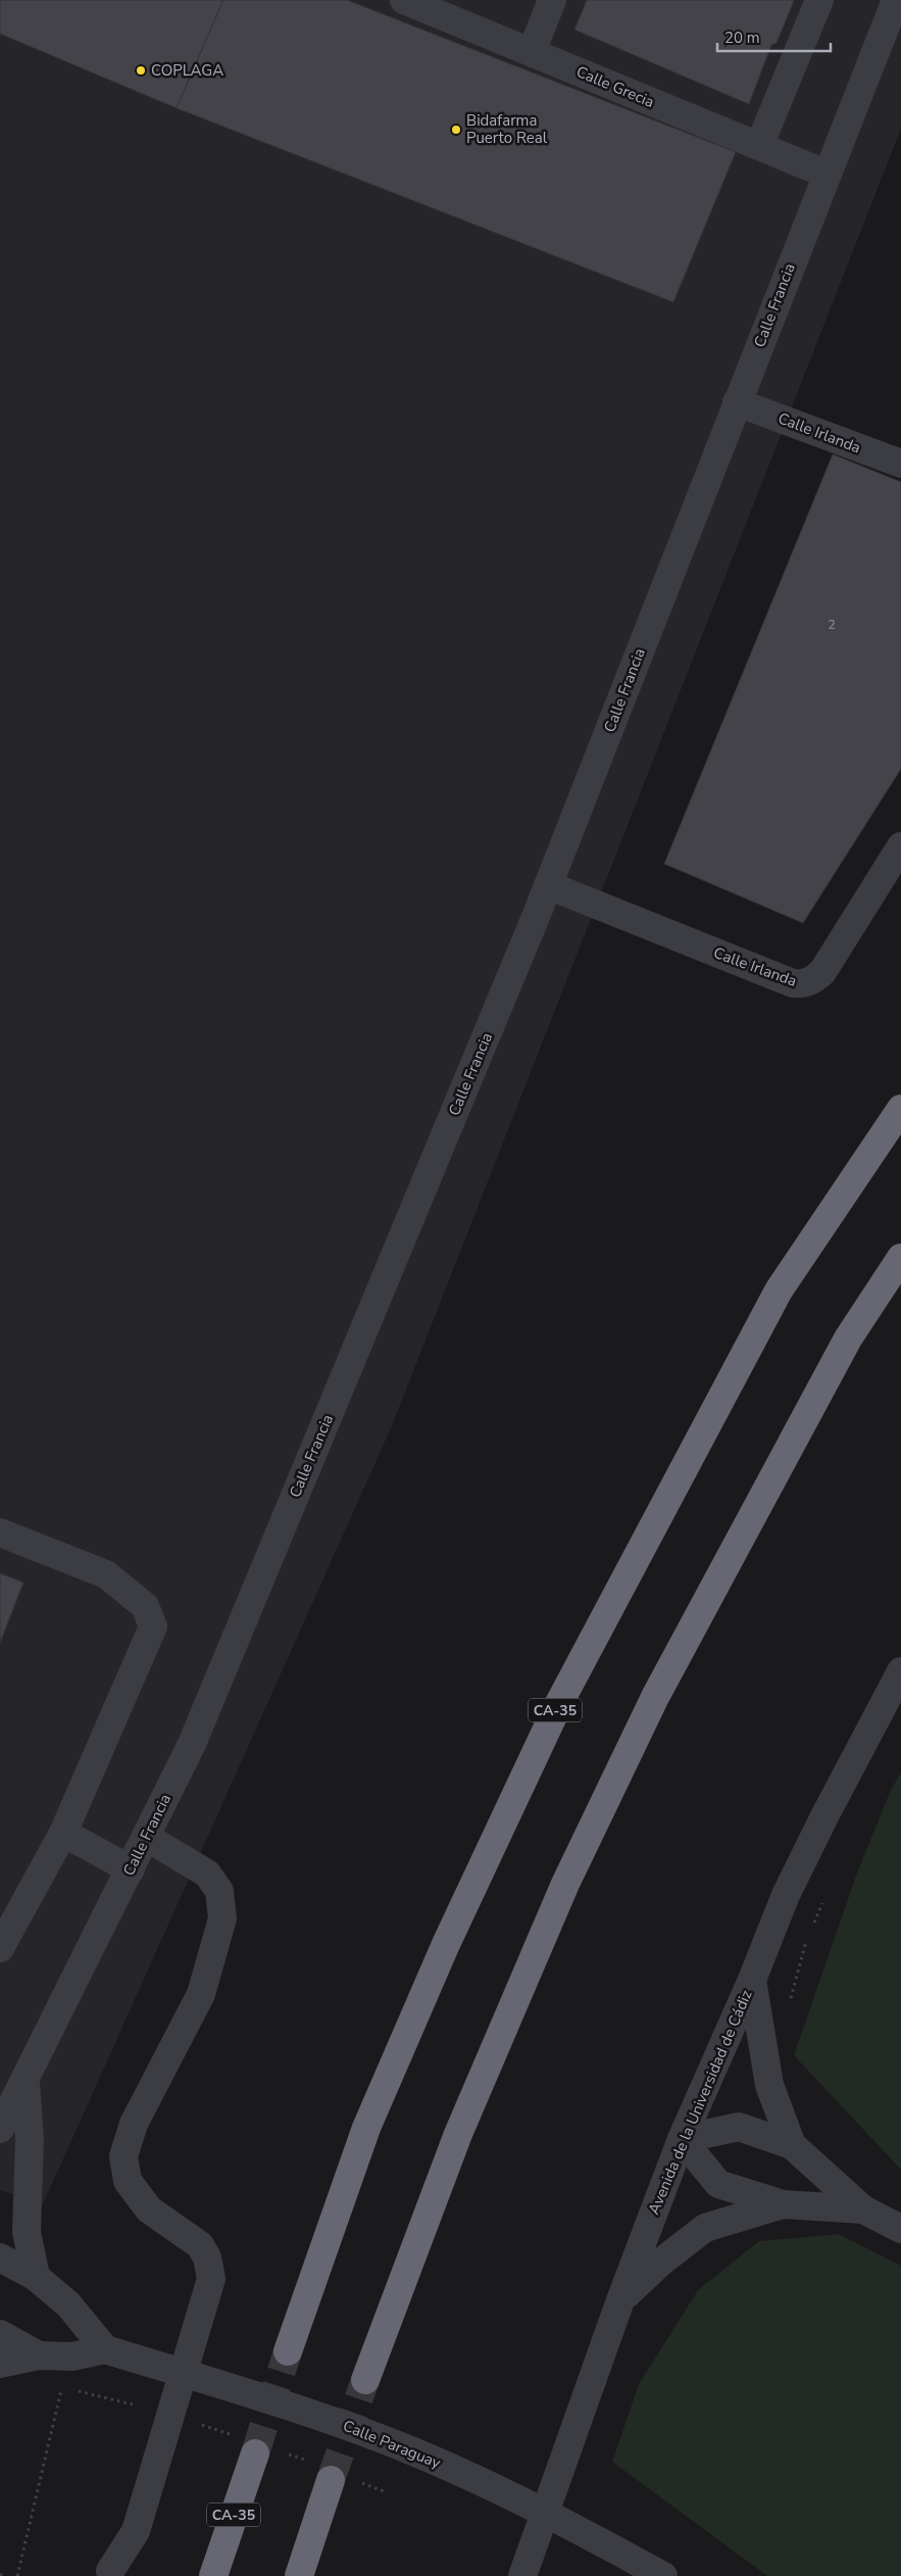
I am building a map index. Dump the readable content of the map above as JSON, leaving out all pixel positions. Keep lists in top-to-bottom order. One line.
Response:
{"streets":{"highway":["CA-35"],"street":["Calle Grecia","Calle Francia","Calle Irlanda","Avenida de la Universidad de Cádiz","Calle Paraguay"]},"crossings":[["Calle Grecia","Calle Francia"],["Calle Francia","Calle Irlanda"]],"places":["COPLAGA","Bidafarma Puerto Real"],"house_numbers":["2"],"scale_bar":"20 m"}
